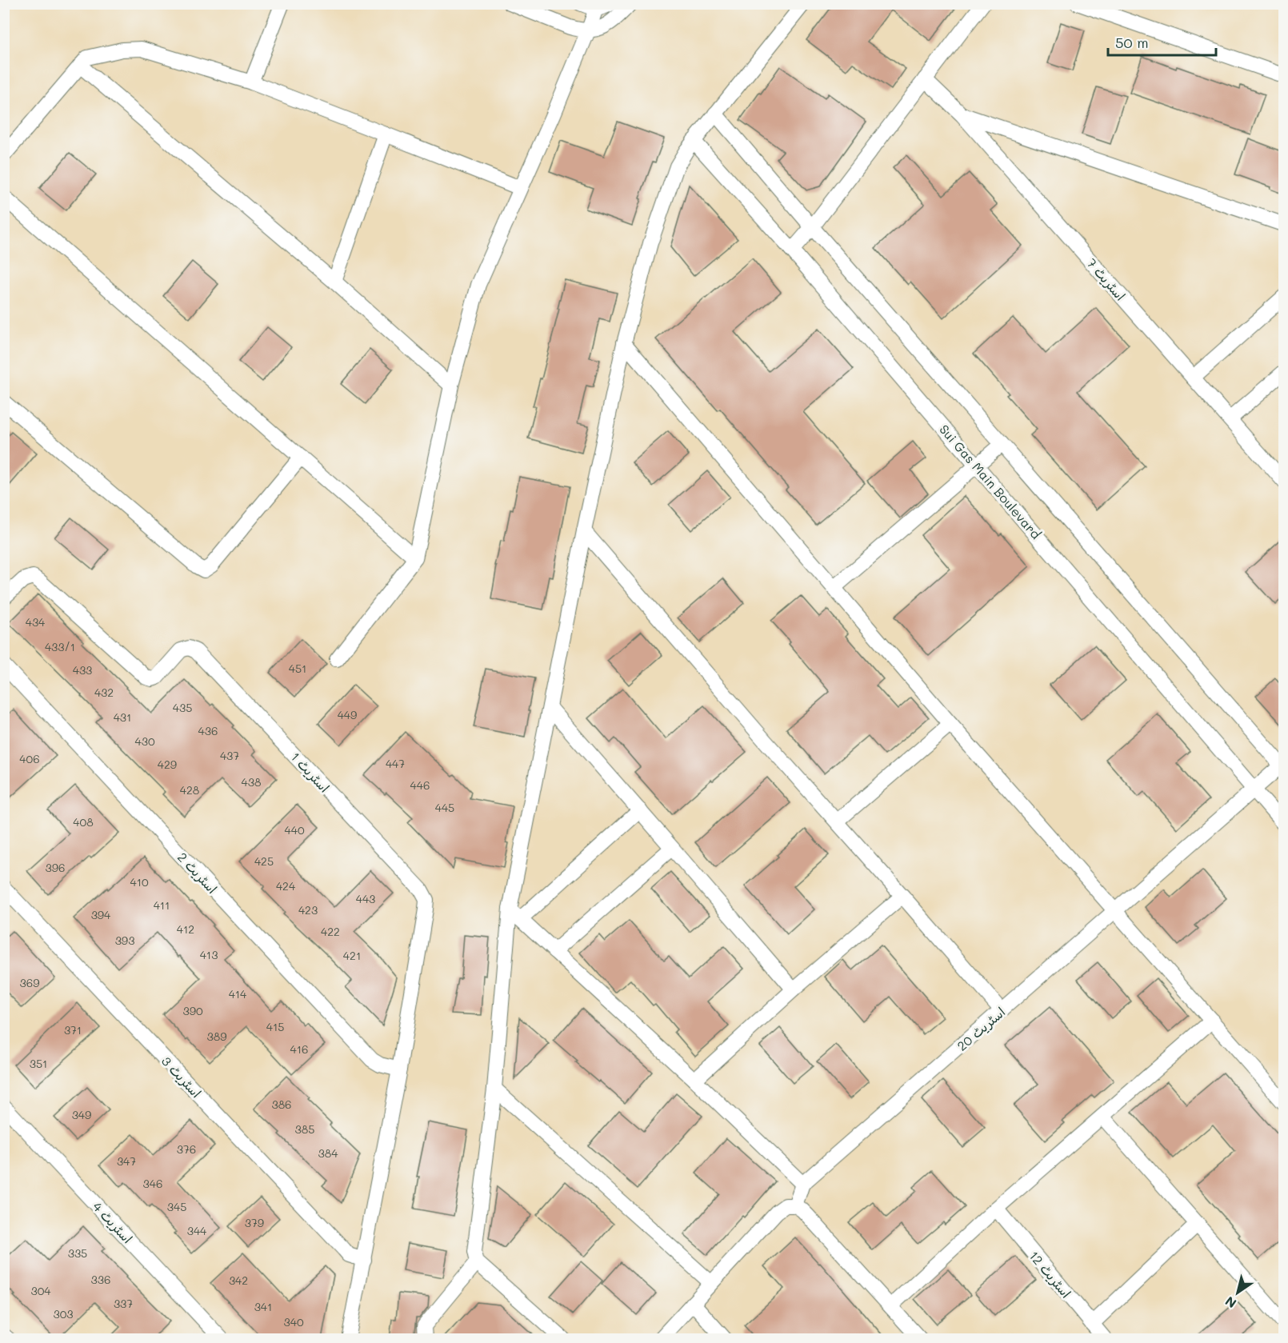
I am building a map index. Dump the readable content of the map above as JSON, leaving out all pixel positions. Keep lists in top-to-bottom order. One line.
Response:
{"streets":{"street":["اسٹریٹ 7","Sui Gas Main Boulevard","اسٹریٹ 1","اسٹریٹ 2","اسٹریٹ 20","اسٹریٹ 3","اسٹریٹ 4","اسٹریٹ 12"]},"crossings":[["Sui Gas Main Boulevard","اسٹریٹ 20"],["اسٹریٹ 1","اسٹریٹ 2"]],"house_numbers":["434","433/1","451","433","432","435","449","431","436","430","437","406","447","429","438","446","428","445","408","440","425","396","410","424","443","411","423","394","412","422","393","413","421","369","414","390","415","371","389","416","351","386","349","385","376","384","347","346","345","379","344","335","336","342","304","337","341","303","340"],"scale_bar":"50 m","north":"bottom left"}
